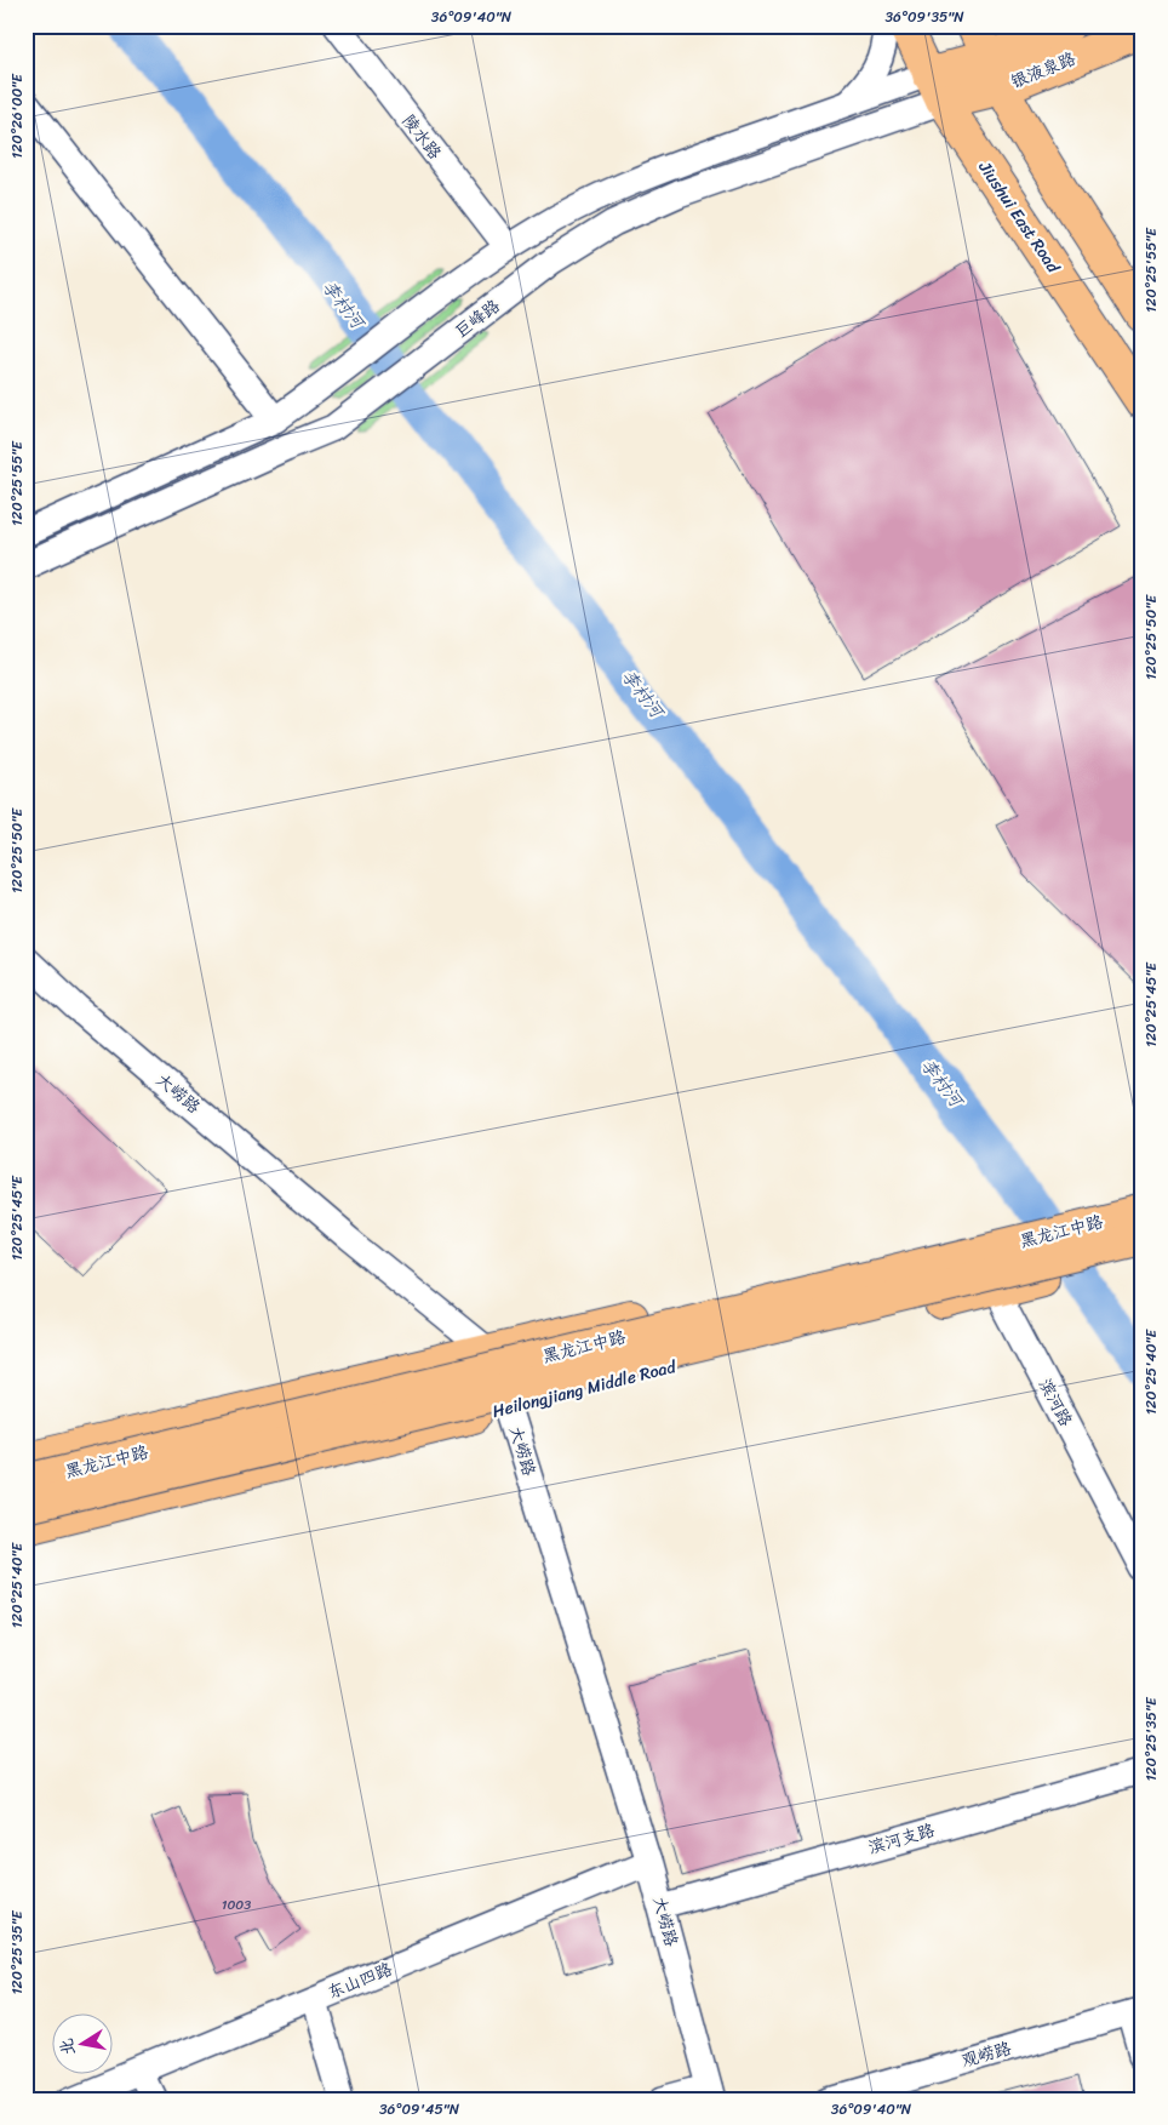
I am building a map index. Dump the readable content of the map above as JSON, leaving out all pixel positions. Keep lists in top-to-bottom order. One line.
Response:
{"streets":{"main road":["银液泉路","Jiushui East Road","黑龙江中路","Heilongjiang Middle Road"],"street":["陵水路","巨峰路","大崂路","滨河路","滨河支路","东山四路","观崂路"]},"crossings":[["银液泉路","Jiushui East Road"],["银液泉路","巨峰路"],["Jiushui East Road","巨峰路"],["大崂路","Heilongjiang Middle Road"],["大崂路","滨河支路"],["大崂路","东山四路"],["Heilongjiang Middle Road","滨河路"]],"water":["李村河"],"house_numbers":["1003"],"north":"left","coordinates":["36°09'40\"N","36°09'35\"N","120°26'00\"E","120°25'55\"E","120°25'50\"E","120°25'45\"E","120°25'40\"E","120°25'35\"E","36°09'45\"N"]}
